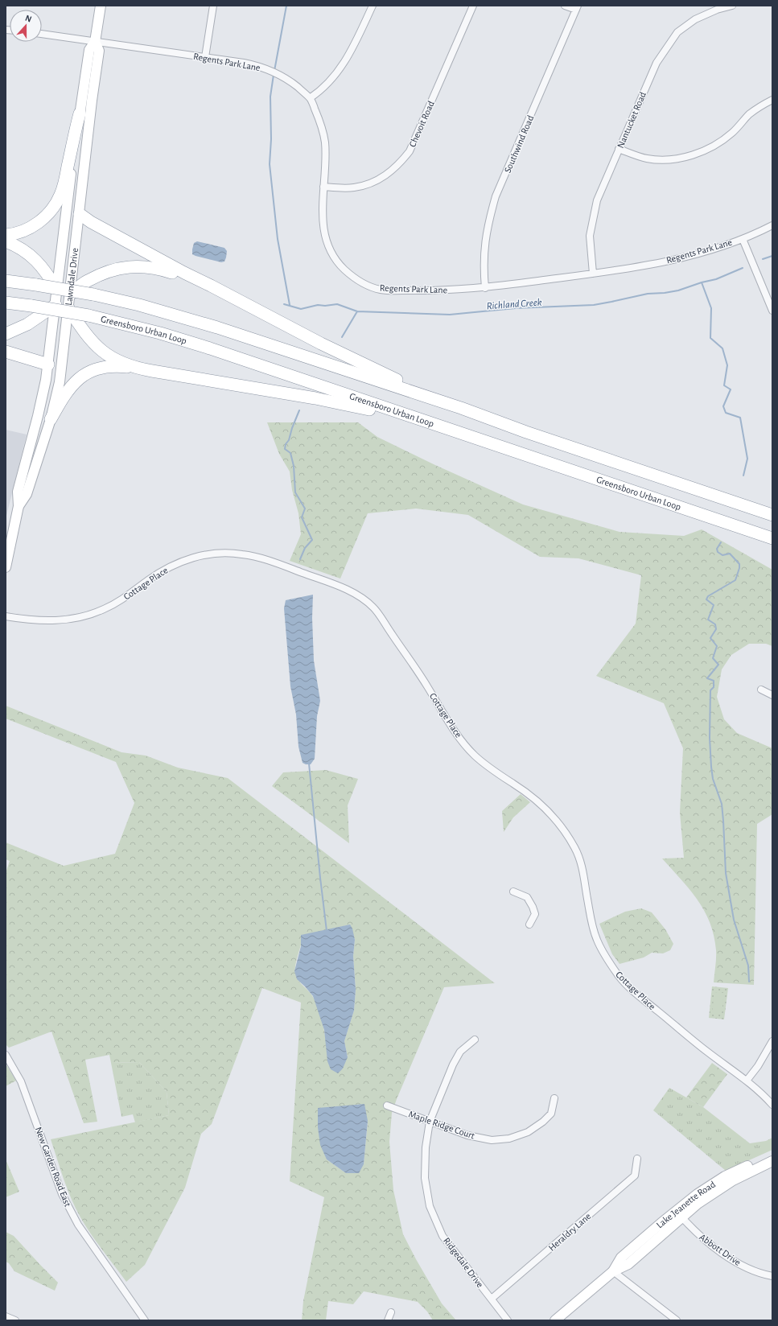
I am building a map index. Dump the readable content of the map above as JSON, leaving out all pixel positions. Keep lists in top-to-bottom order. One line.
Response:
{"streets":{"highway":["Greensboro Urban Loop"],"main road":["Lawndale Drive","Lake Jeanette Road"],"street":["Regents Park Lane","Nantucket Road","Chevoit Road","Southwind Road","Cottage Place","Maple Ridge Court","New Garden Road East","Heraldry Lane","Abbott Drive","Ridgedale Drive"]},"crossings":[["Regents Park Lane","Nantucket Road"],["Regents Park Lane","Chevoit Road"],["Regents Park Lane","Southwind Road"],["Regents Park Lane","Lawndale Drive"],["Maple Ridge Court","Ridgedale Drive"],["Lake Jeanette Road","Abbott Drive"],["Heraldry Lane","Ridgedale Drive"]],"water":["Richland Creek"],"north":"top"}
